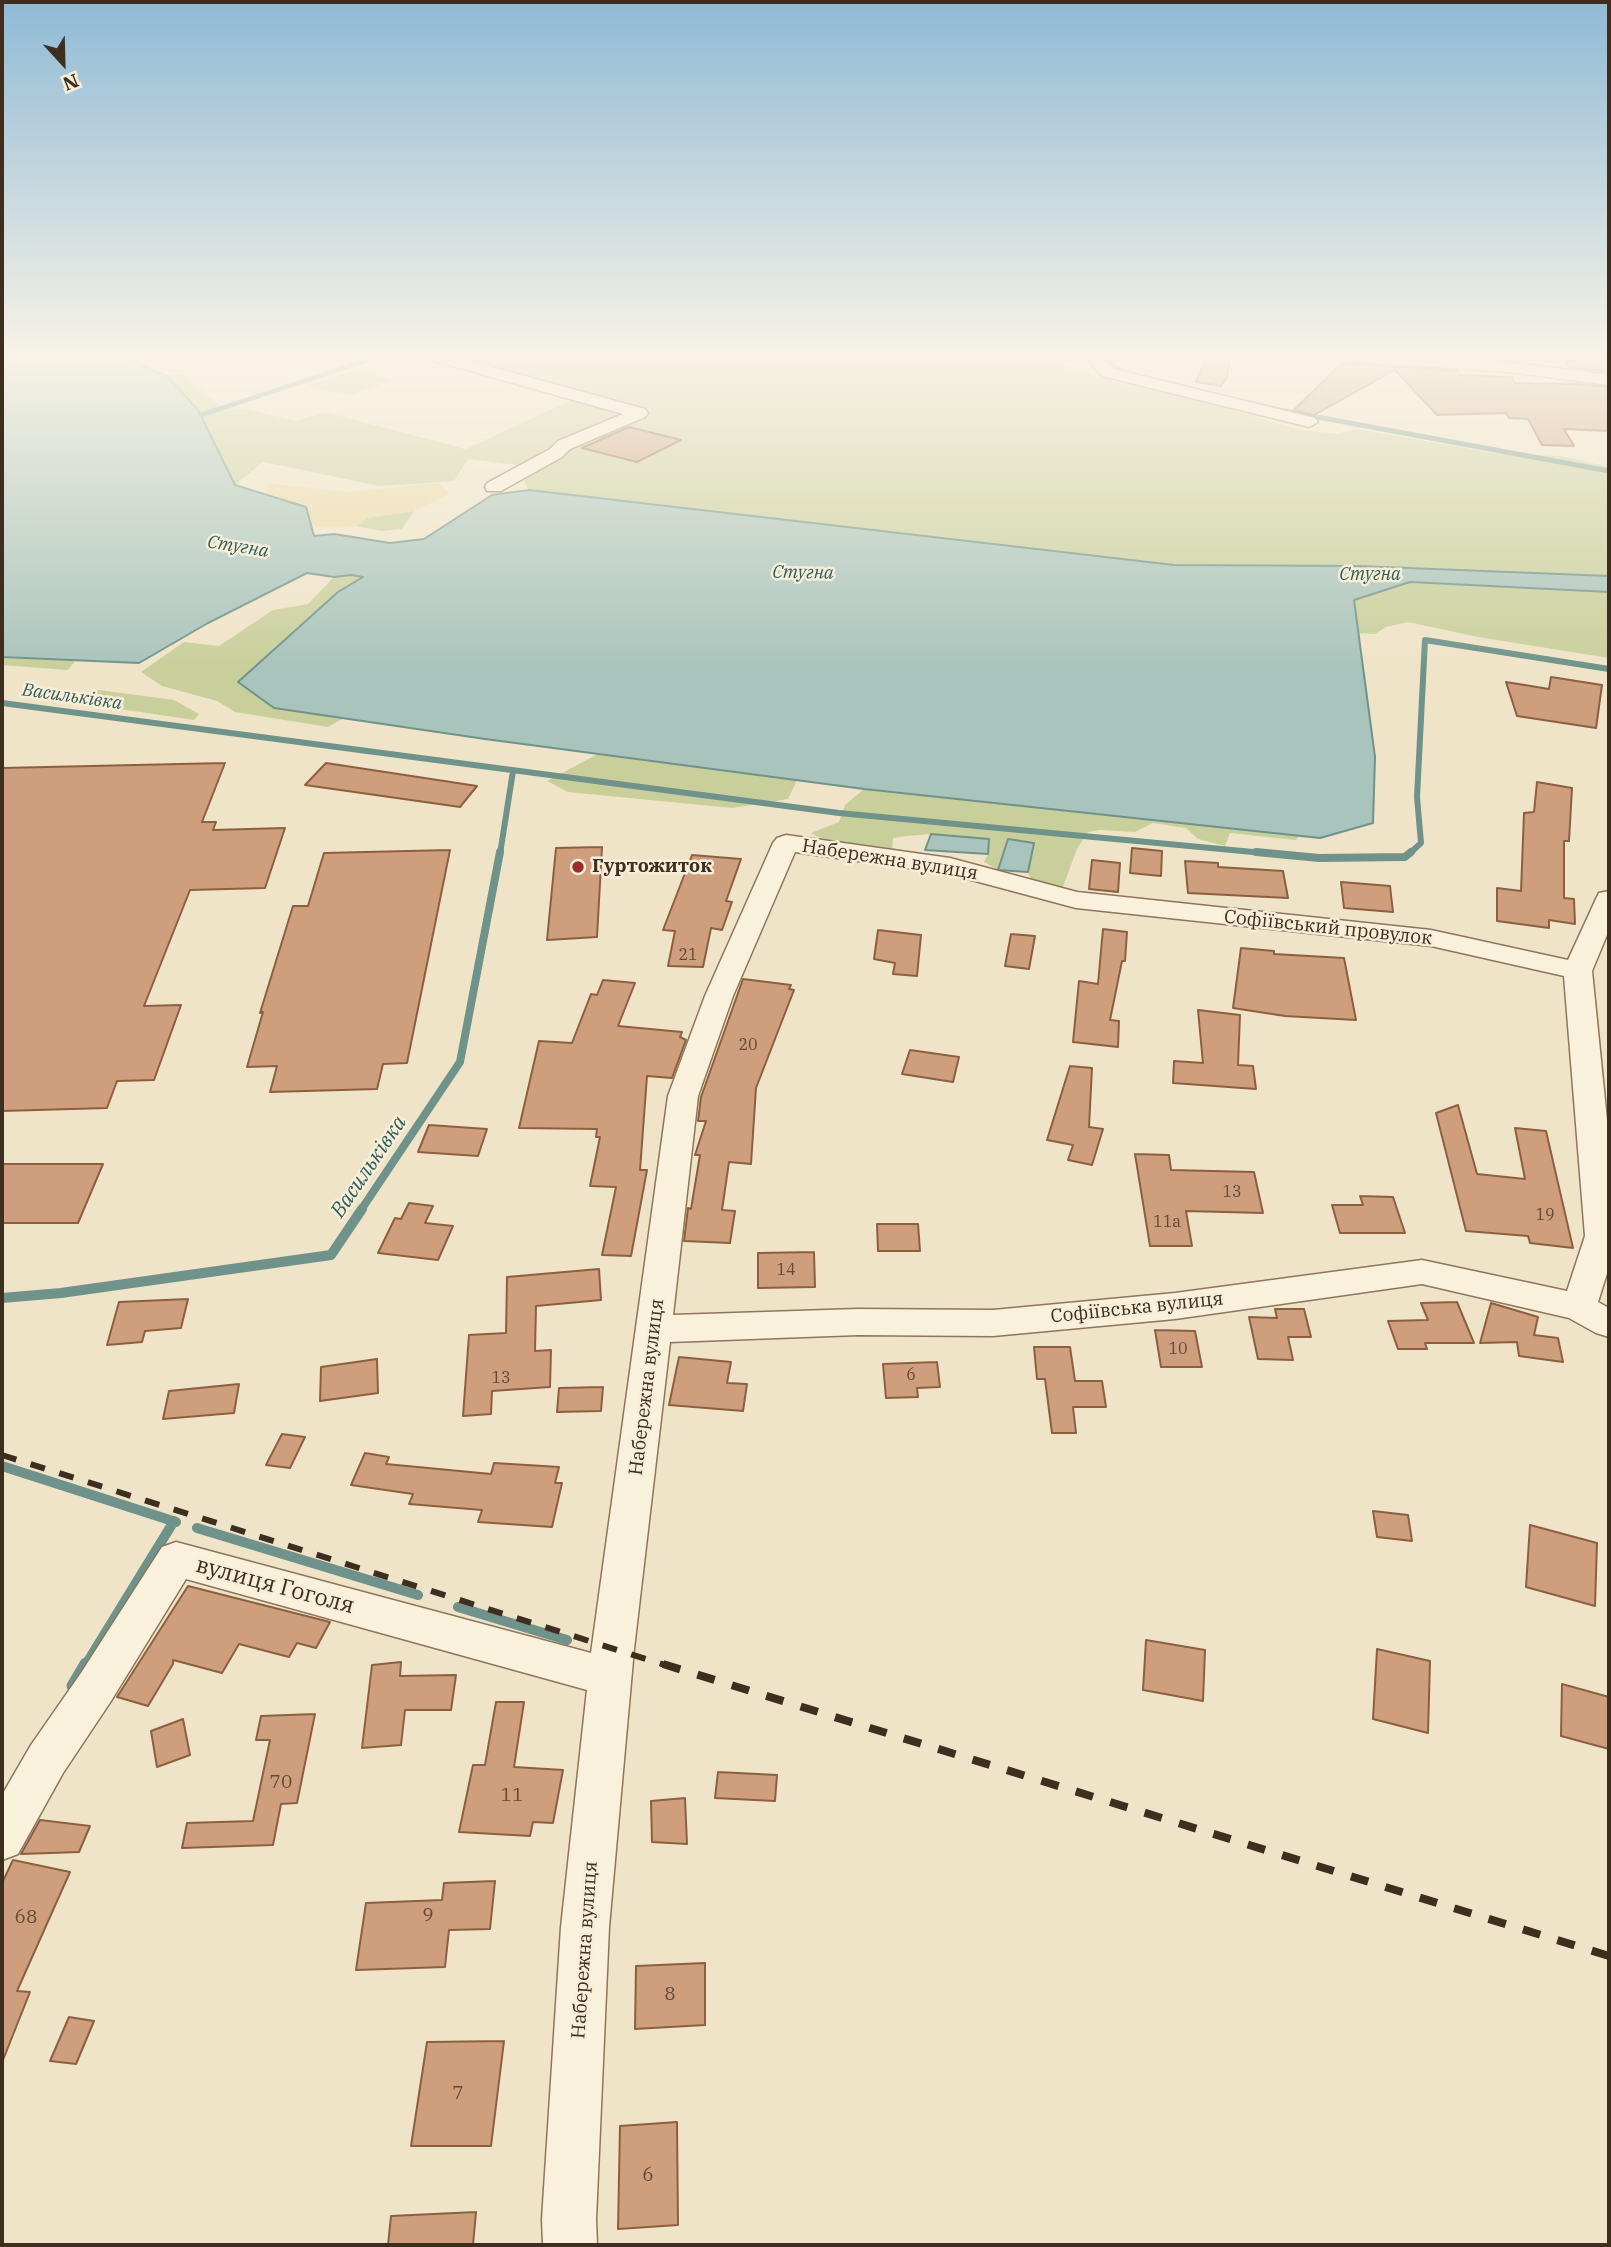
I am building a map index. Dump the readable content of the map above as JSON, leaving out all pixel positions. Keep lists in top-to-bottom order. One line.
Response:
{"streets":{"street":["Набережна вулиця","Софіївський провулок","Софіївська вулиця","вулиця Гоголя"]},"crossings":[["Набережна вулиця","Софіївський провулок"],["Набережна вулиця","Софіївська вулиця"],["Набережна вулиця","вулиця Гоголя"]],"water":["Стугна","Васильківка"],"places":["Гуртожиток"],"house_numbers":["21","20","13","19","11а","14","10","6","13","70","11","9","68","8","7","6"],"north":"bottom"}
